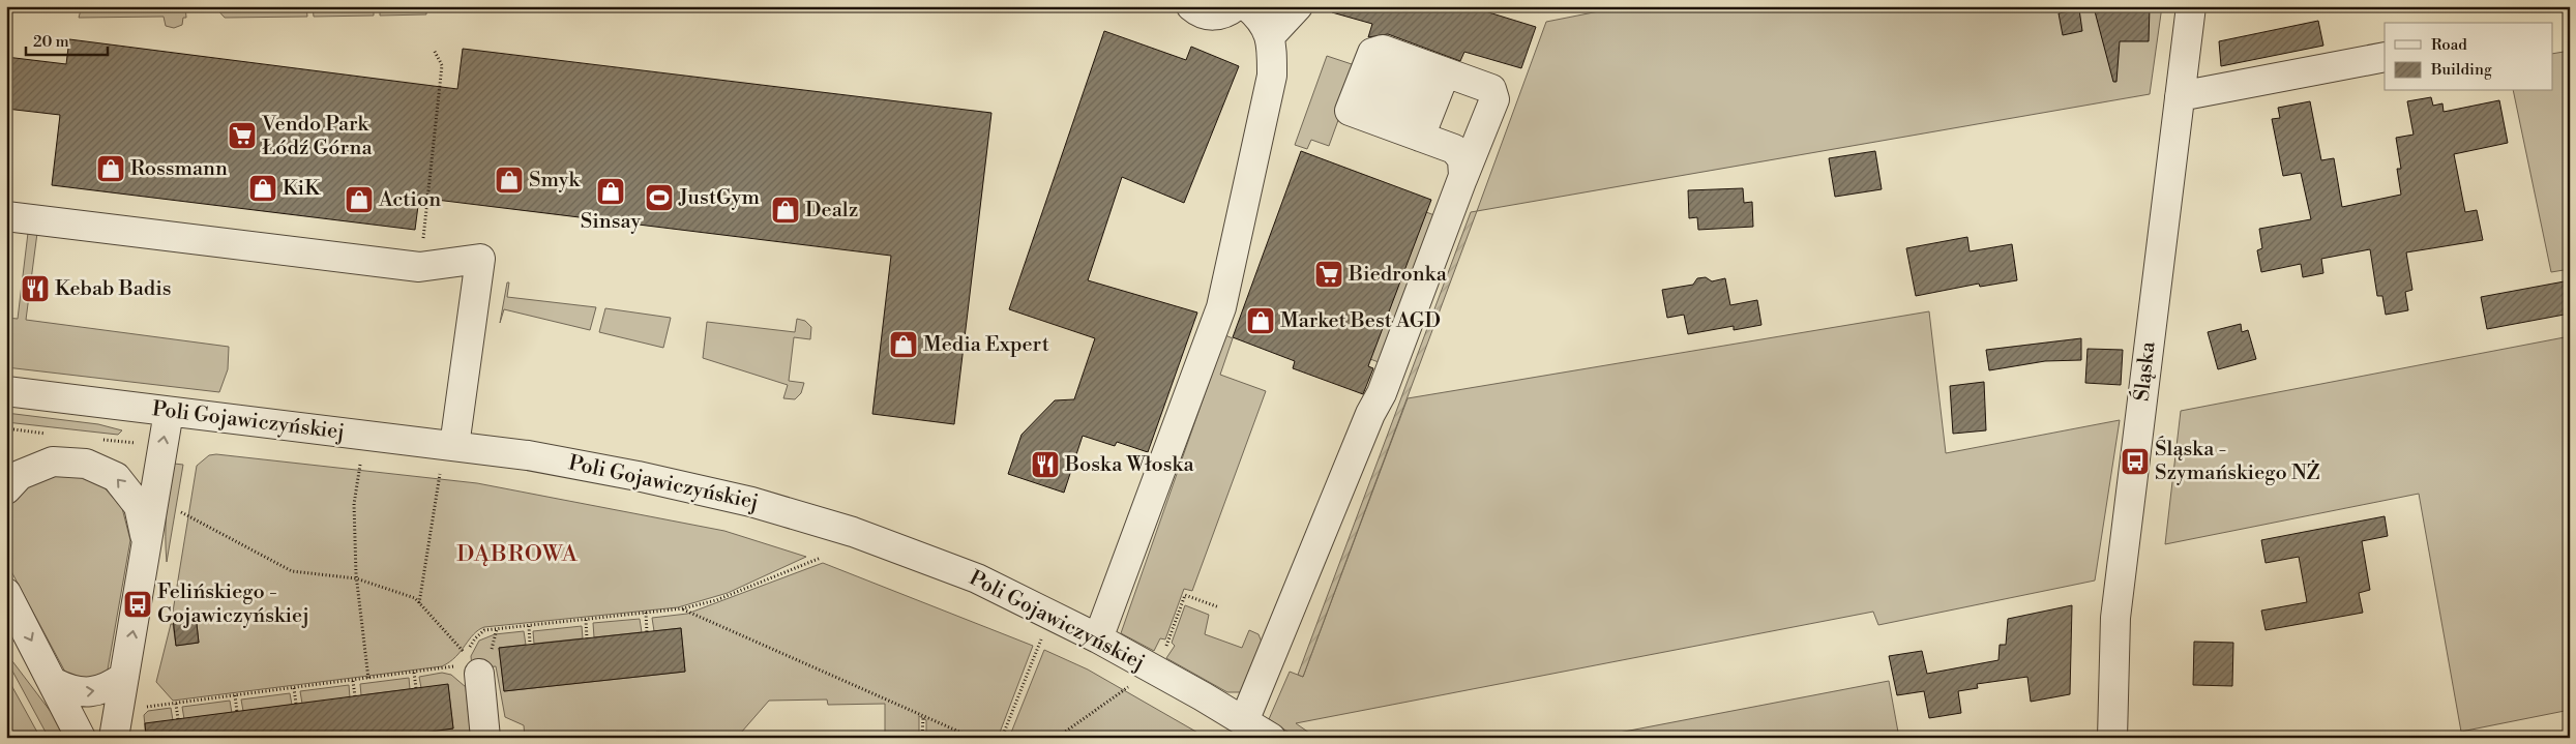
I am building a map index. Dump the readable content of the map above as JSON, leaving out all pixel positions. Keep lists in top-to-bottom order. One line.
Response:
{"streets":{"street":["Śląska","Poli Gojawiczyńskiej"]},"districts":["DĄBROWA"],"places":{"supermarket":["Vendo Park Łódź Górna","Biedronka"],"shop":["Rossmann","Smyk","KiK","Sinsay","Action","Dealz","Market Best AGD","Media Expert"],"sports":["JustGym"],"restaurant":["Kebab Badis","Boska Włoska"],"bus stop":["Śląska - Szymańskiego NŻ","Felińskiego - Gojawiczyńskiej"]},"legend":["Road","Building"],"scale_bar":"20 m"}
